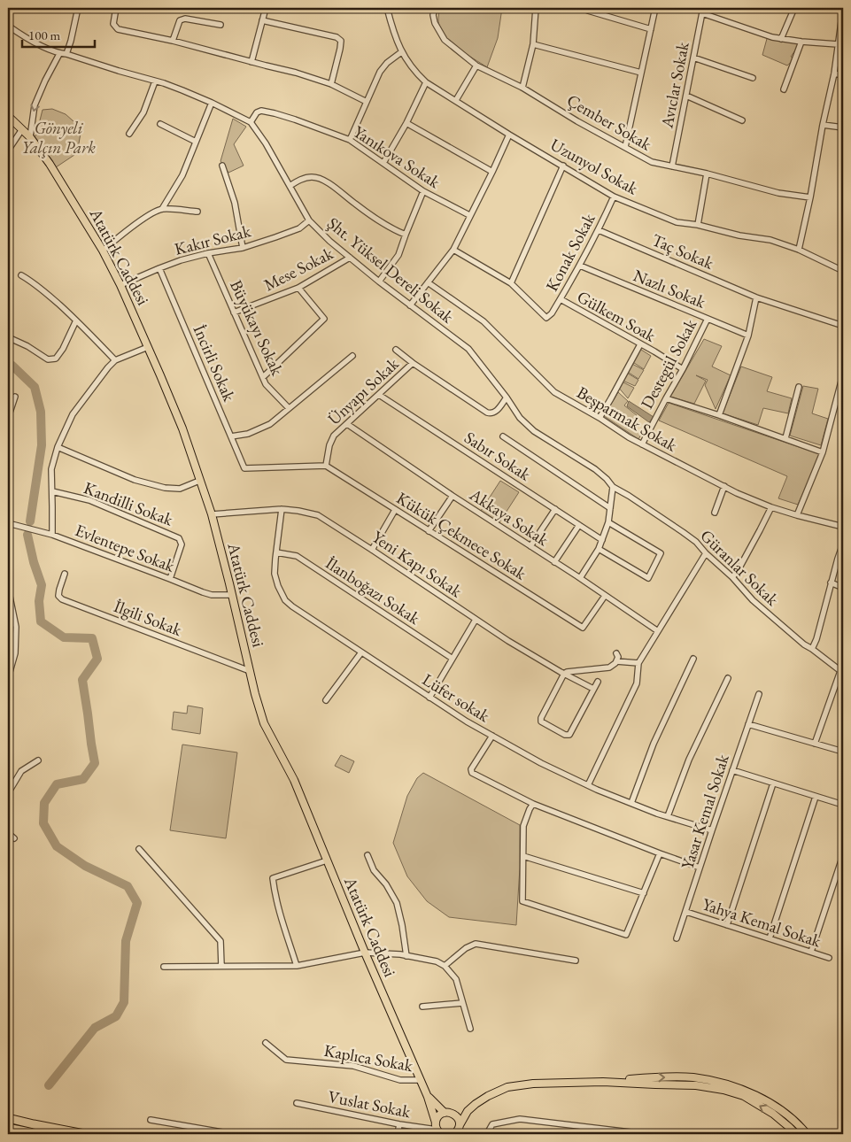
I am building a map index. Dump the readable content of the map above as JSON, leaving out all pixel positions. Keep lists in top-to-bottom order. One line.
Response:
{"streets":{"main road":["Atatürk Caddesi"],"street":["Avıclar Sokak","Çember Sokak","Yanıkova Sokak","Uzunyol Sokak","Kakır Sokak","Taç Sokak","Konak Sokak","Mese Sokak","Şht. Yüksel Dereli Sokak","Nazlı Sokak","Gülkem Soak","Büyükayı Sokak","İncirli Sokak","Destegül Sokak","Ünyapı Sokak","Beşparmak Sokak","Sabır Sokak","Kandilli Sokak","Akkaya Sokak","Kükük Çekmece Sokak","Evlentepe Sokak","Yeni Kapı Sokak","Güranlar Sokak","İlanboğazı Sokak","İlgili Sokak","Lüfer sokak","Yasar Kemal Sokak","Yahya Kemal Sokak","Kaplıca Sokak","Vuslat Sokak"]},"crossings":[["Avıclar Sokak","Çember Sokak"],["Yanıkova Sokak","Şht. Yüksel Dereli Sokak"],["Uzunyol Sokak","Konak Sokak"],["Kakır Sokak","Atatürk Caddesi"],["Kakır Sokak","Şht. Yüksel Dereli Sokak"],["Kakır Sokak","Büyükayı Sokak"],["Kakır Sokak","İncirli Sokak"],["Taç Sokak","Konak Sokak"],["Konak Sokak","Nazlı Sokak"],["Konak Sokak","Gülkem Soak"],["Atatürk Caddesi","Evlentepe Sokak"],["Atatürk Caddesi","Yeni Kapı Sokak"],["Atatürk Caddesi","İlgili Sokak"],["Atatürk Caddesi","Kaplıca Sokak"],["Atatürk Caddesi","Vuslat Sokak"],["Mese Sokak","Şht. Yüksel Dereli Sokak"],["Mese Sokak","Büyükayı Sokak"],["Şht. Yüksel Dereli Sokak","Güranlar Sokak"],["Nazlı Sokak","Destegül Sokak"],["Gülkem Soak","Destegül Sokak"],["İncirli Sokak","Ünyapı Sokak"],["İncirli Sokak","Kükük Çekmece Sokak"],["Destegül Sokak","Beşparmak Sokak"],["Ünyapı Sokak","Sabır Sokak"],["Ünyapı Sokak","Akkaya Sokak"],["Ünyapı Sokak","Kükük Çekmece Sokak"],["Kandilli Sokak","Evlentepe Sokak"],["Akkaya Sokak","Kükük Çekmece Sokak"],["Yeni Kapı Sokak","Lüfer sokak"],["İlanboğazı Sokak","Lüfer sokak"],["Lüfer sokak","Yasar Kemal Sokak"],["Yasar Kemal Sokak","Yahya Kemal Sokak"]],"parks":["Gönyeli Yalçın Park"],"scale_bar":"100 m"}
